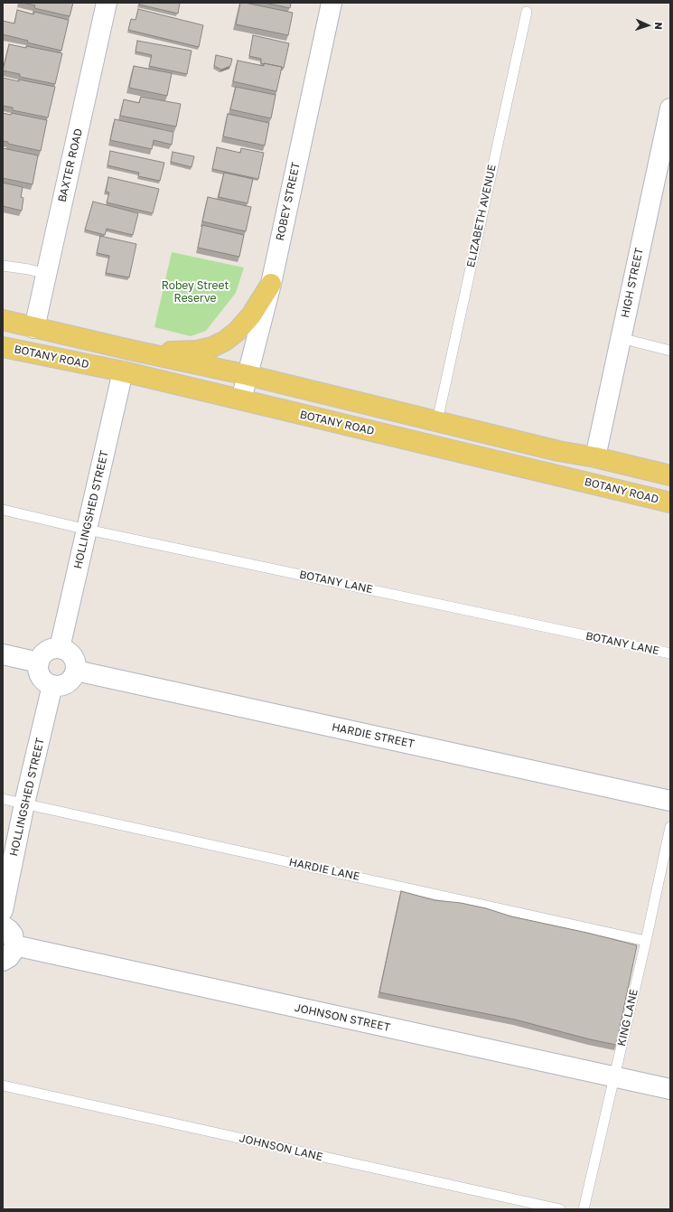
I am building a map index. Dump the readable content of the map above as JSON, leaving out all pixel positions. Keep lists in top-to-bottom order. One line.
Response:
{"streets":{"main road":["BOTANY ROAD"],"street":["BAXTER ROAD","ROBEY STREET","HIGH STREET","HOLLINGSHED STREET","HARDIE STREET","JOHNSON STREET"],"lane":["ELIZABETH AVENUE","BOTANY LANE","HARDIE LANE","KING LANE","JOHNSON LANE"]},"crossings":[["ROBEY STREET","BOTANY ROAD"],["BOTANY ROAD","HOLLINGSHED STREET"],["HOLLINGSHED STREET","BOTANY LANE"],["HOLLINGSHED STREET","HARDIE STREET"],["HOLLINGSHED STREET","HARDIE LANE"],["HARDIE LANE","KING LANE"],["JOHNSON STREET","KING LANE"]],"parks":["Robey Street Reserve"],"north":"right"}
